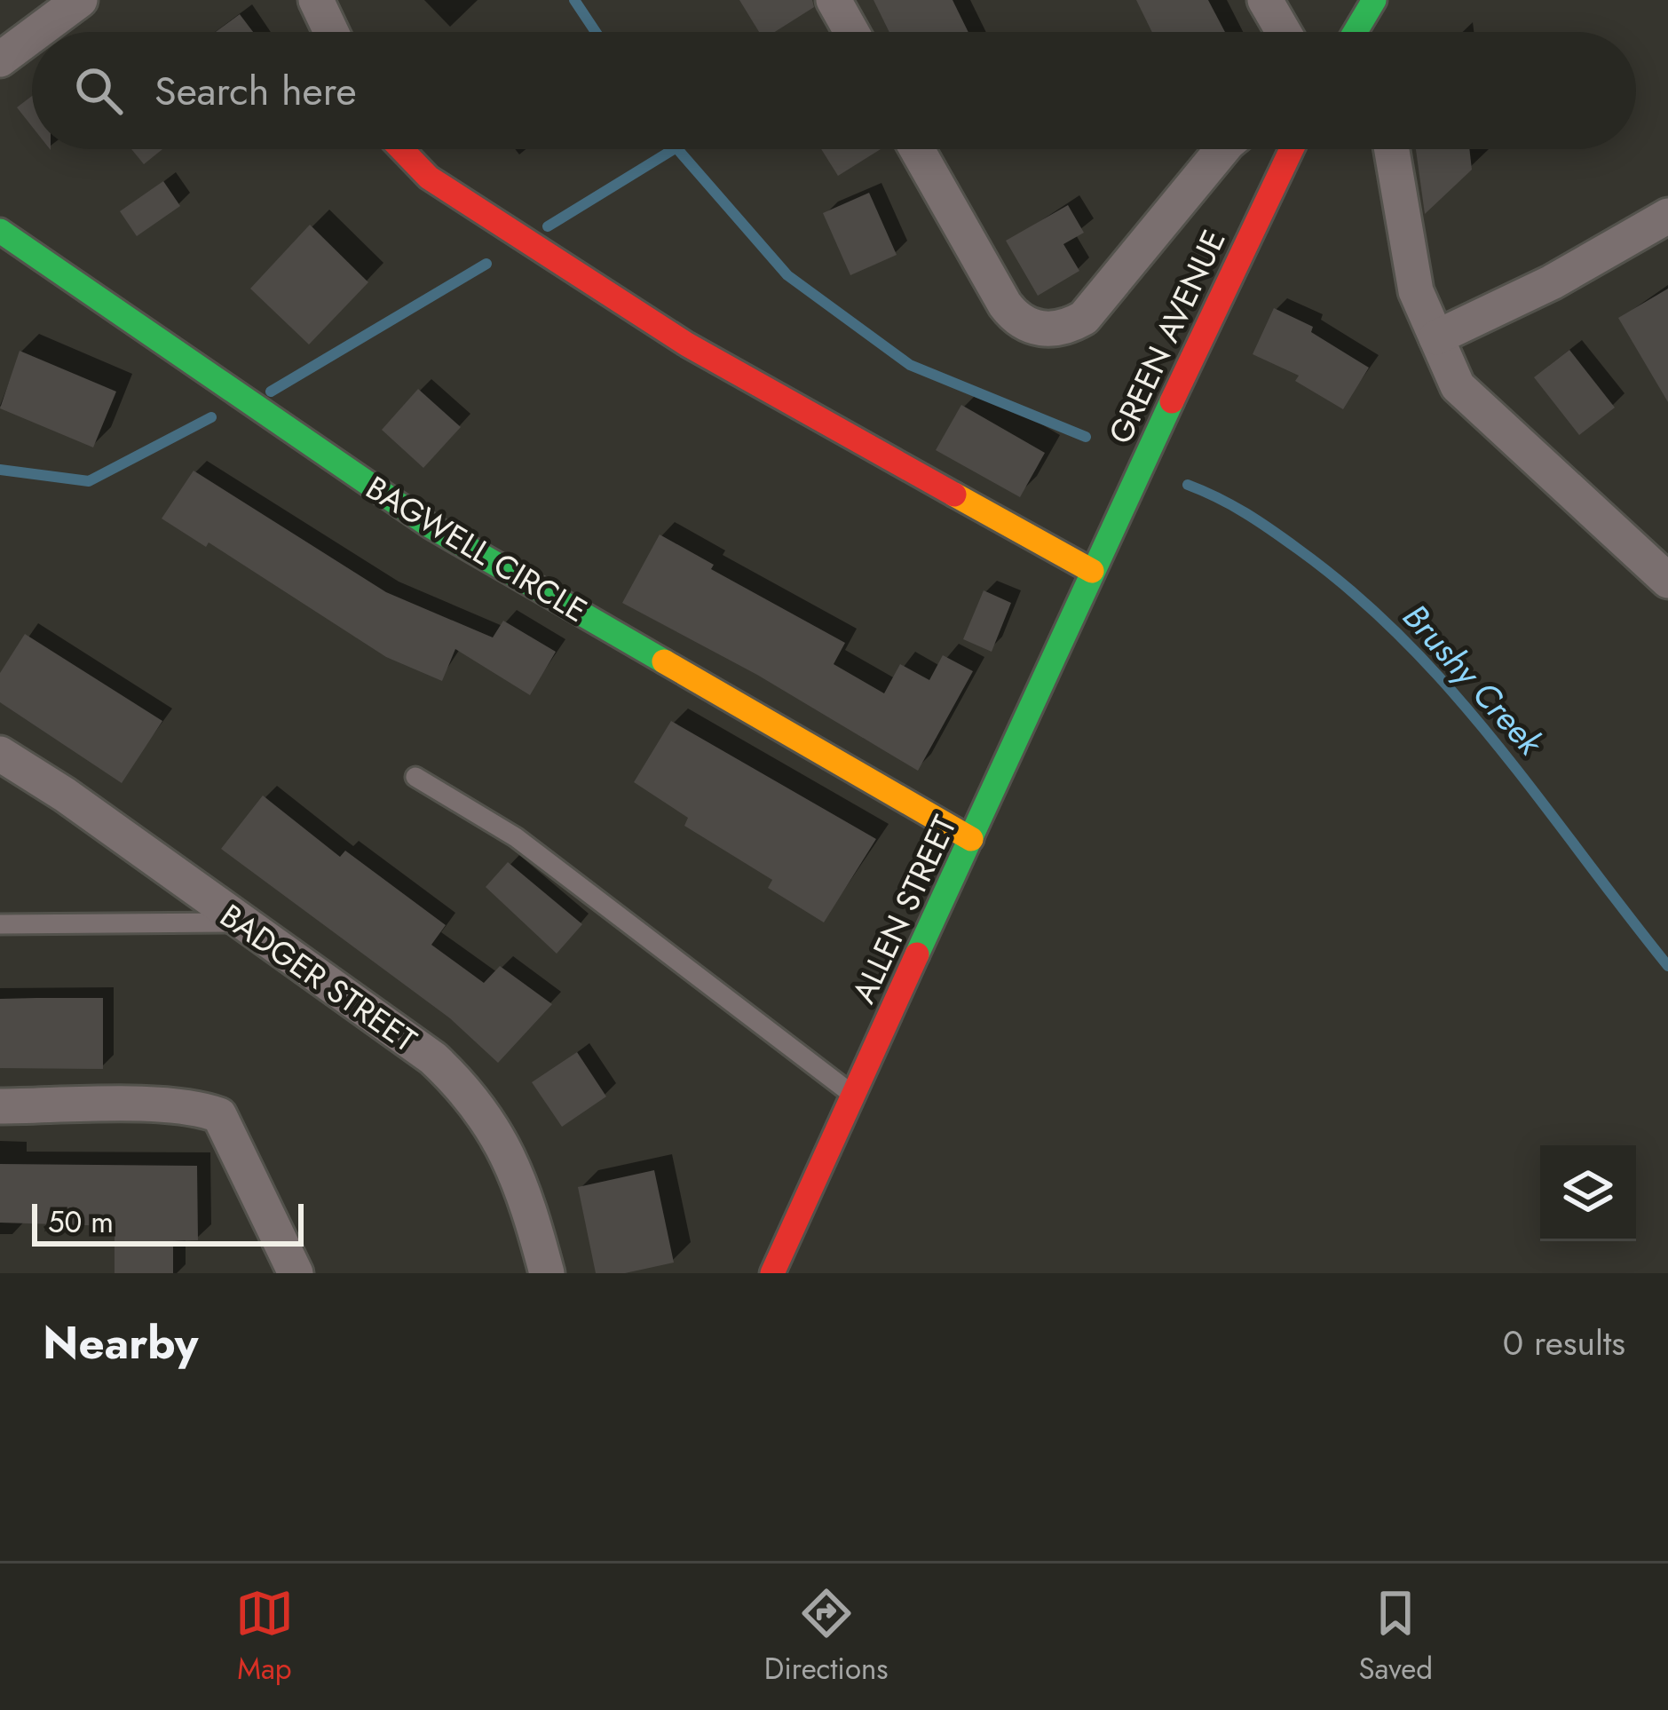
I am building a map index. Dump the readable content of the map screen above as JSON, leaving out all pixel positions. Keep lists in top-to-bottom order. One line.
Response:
{"streets":{"street":["GREEN AVENUE","BAGWELL CIRCLE","ALLEN STREET","BADGER STREET"]},"crossings":[["GREEN AVENUE","ALLEN STREET"],["BAGWELL CIRCLE","ALLEN STREET"]],"water":["Brushy Creek"],"scale_bar":"50 m","page":{"search":"Search here","scale":"50 m","heading":["Nearby","0 results"],"nav":["Map","Directions","Saved"]}}
